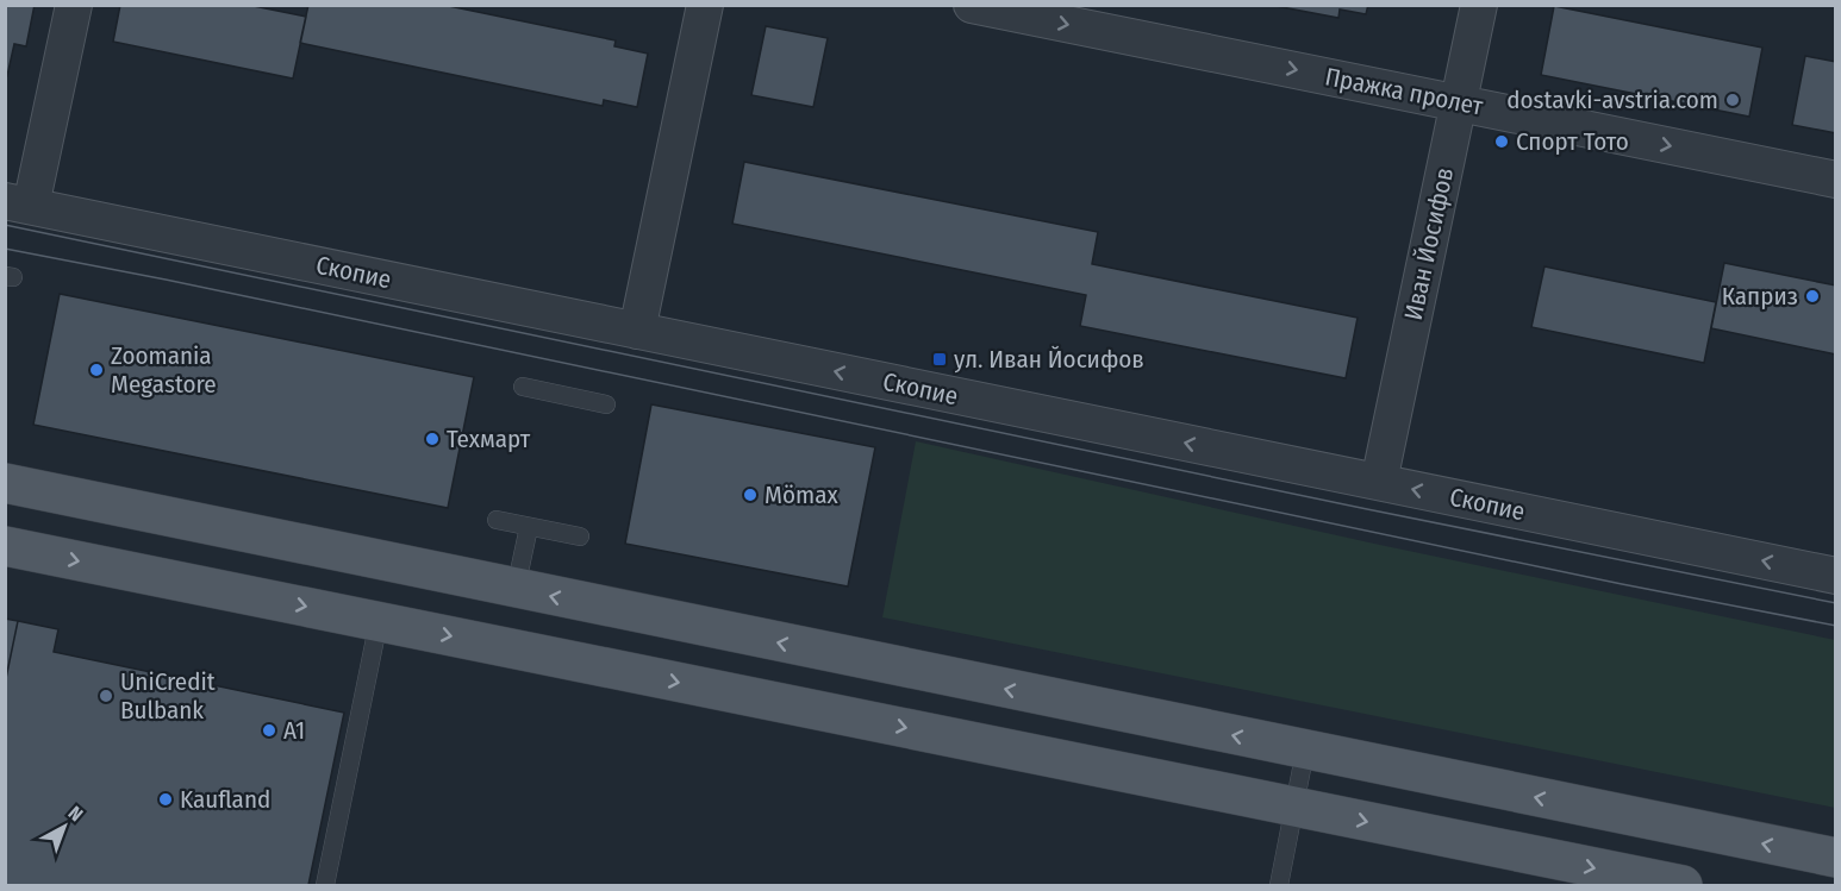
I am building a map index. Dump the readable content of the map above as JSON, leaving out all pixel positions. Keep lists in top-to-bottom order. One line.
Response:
{"streets":{"street":["Пражка пролет","Иван Йосифов","Скопие"]},"crossings":[["Пражка пролет","Иван Йосифов"],["Иван Йосифов","Скопие"]],"one_way":["Пражка пролет","Скопие"],"places":{"other":["dostavki-avstria.com","Спорт Тото","Каприз","Zoomania Megastore","Техмарт","Mömax","UniCredit Bulbank","A1","Kaufland"],"transit":["ул. Иван Йосифов"]},"north":"top right"}
